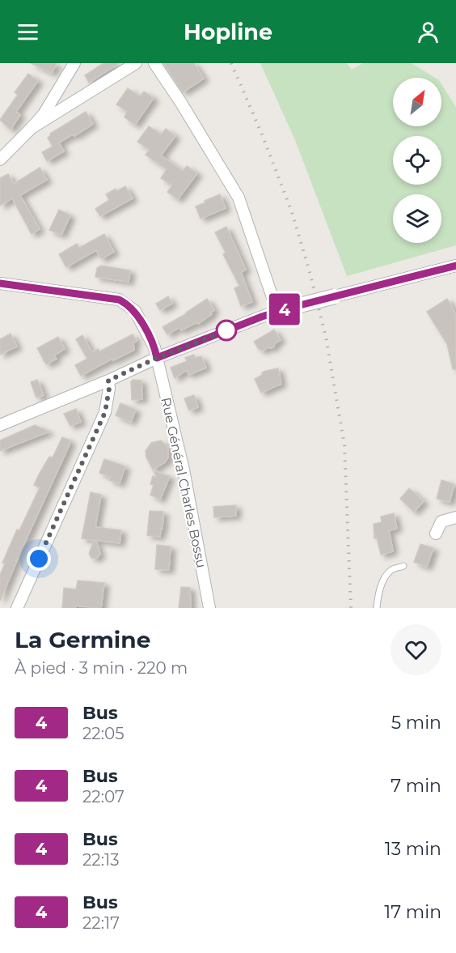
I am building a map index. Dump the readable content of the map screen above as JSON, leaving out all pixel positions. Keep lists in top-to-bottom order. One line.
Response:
{"streets":{"street":["Rue Général Charles Bossu"]},"lines":["bus line 4"],"north":"top right","page":{"header":"Hopline","on_map":"4","heading":["La Germine","À pied · 3 min · 220 m"],"list":[{"mark":"4","name":"Bus","note":"22:05","value":"5 min"},{"mark":"4","name":"Bus","note":"22:07","value":"7 min"},{"mark":"4","name":"Bus","note":"22:13","value":"13 min"},{"mark":"4","name":"Bus","note":"22:17","value":"17 min"}]}}
